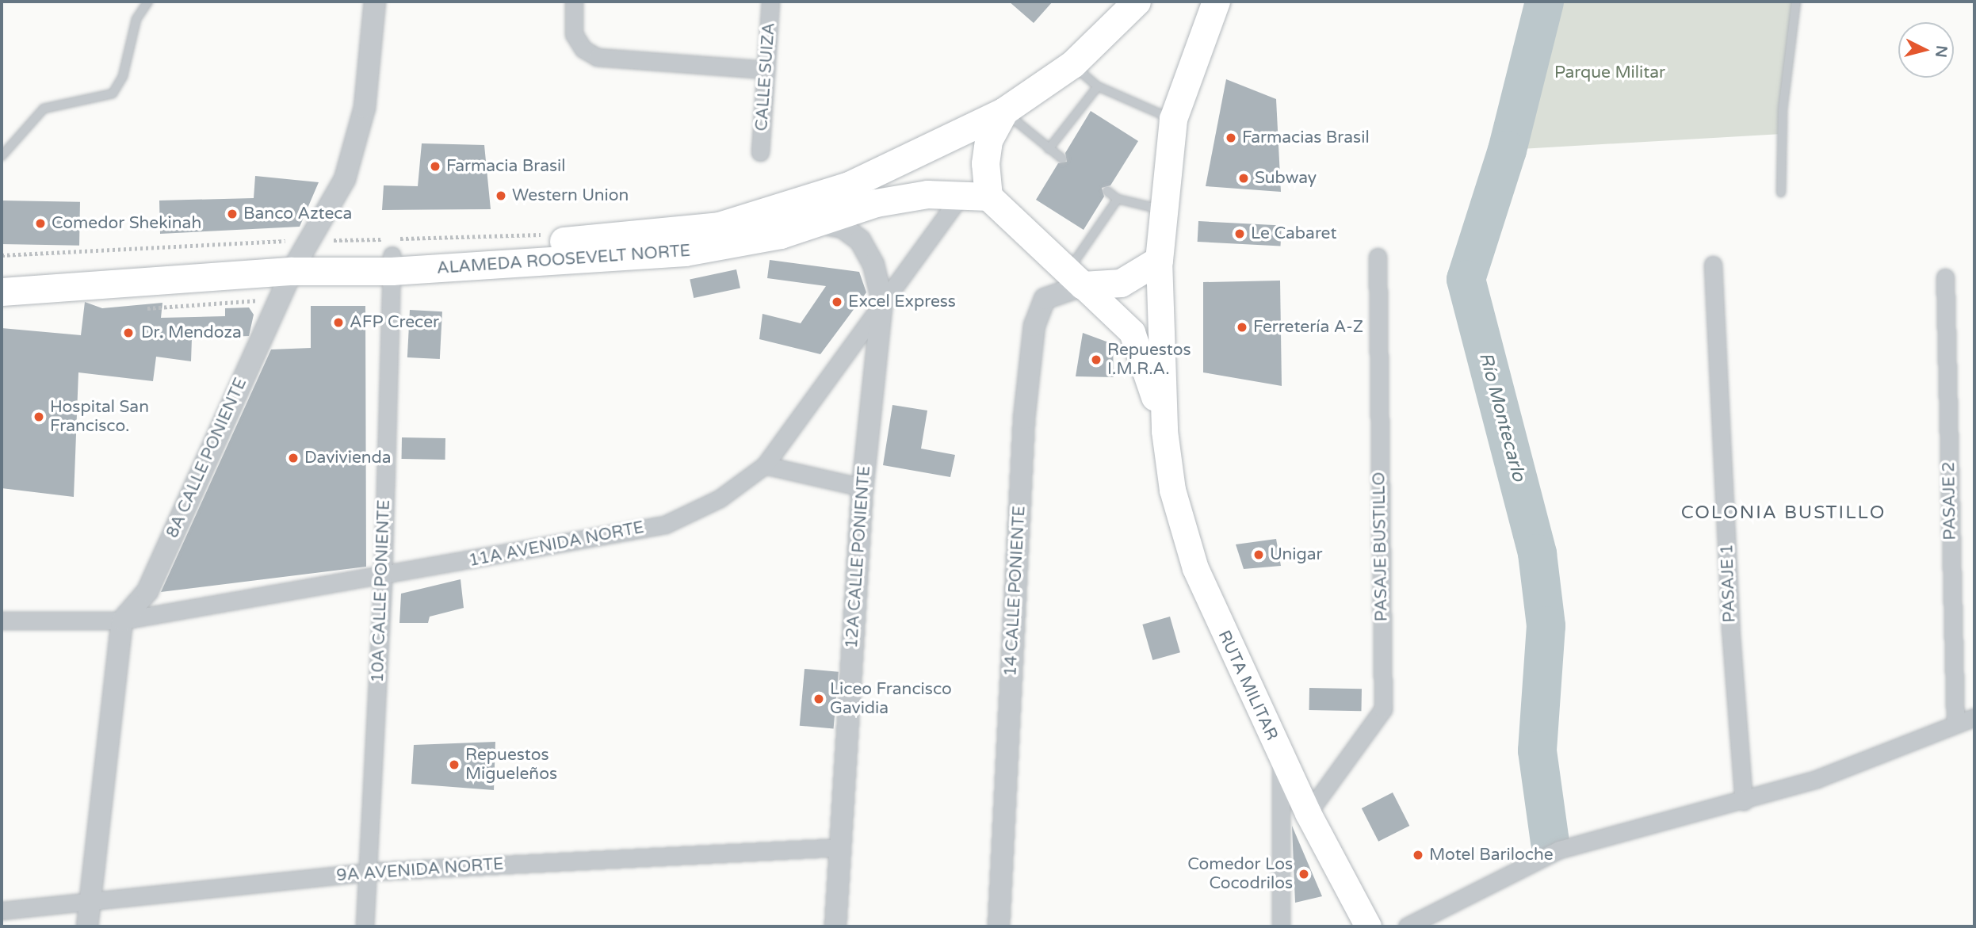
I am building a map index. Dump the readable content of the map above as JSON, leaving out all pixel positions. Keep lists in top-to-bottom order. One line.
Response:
{"streets":{"highway":["ALAMEDA ROOSEVELT NORTE"],"main road":["RUTA MILITAR"],"street":["CALLE SUIZA","8A CALLE PONIENTE","PASAJE 2","11A AVENIDA NORTE","PASAJE BUSTILLO","12A CALLE PONIENTE","PASAJE 1","10A CALLE PONIENTE","14 CALLE PONIENTE","9A AVENIDA NORTE"]},"crossings":[["ALAMEDA ROOSEVELT NORTE","8A CALLE PONIENTE"],["ALAMEDA ROOSEVELT NORTE","11A AVENIDA NORTE"],["ALAMEDA ROOSEVELT NORTE","12A CALLE PONIENTE"],["ALAMEDA ROOSEVELT NORTE","10A CALLE PONIENTE"],["8A CALLE PONIENTE","11A AVENIDA NORTE"],["11A AVENIDA NORTE","12A CALLE PONIENTE"],["11A AVENIDA NORTE","10A CALLE PONIENTE"],["PASAJE BUSTILLO","RUTA MILITAR"],["12A CALLE PONIENTE","9A AVENIDA NORTE"],["10A CALLE PONIENTE","9A AVENIDA NORTE"],["14 CALLE PONIENTE","RUTA MILITAR"]],"districts":["COLONIA BUSTILLO"],"water":["Río Montecarlo"],"parks":["Parque Militar"],"places":["Farmacias Brasil","Farmacia Brasil","Subway","Western Union","Banco Azteca","Comedor Shekinah","Le Cabaret","Excel Express","AFP Crecer","Ferretería A-Z","Dr. Mendoza","Repuestos I.M.R.A.","Hospital San Francisco.","Davivienda","Unigar","Liceo Francisco Gavidia","Repuestos Migueleños","Motel Bariloche","Comedor Los Cocodrilos"],"north":"right"}
